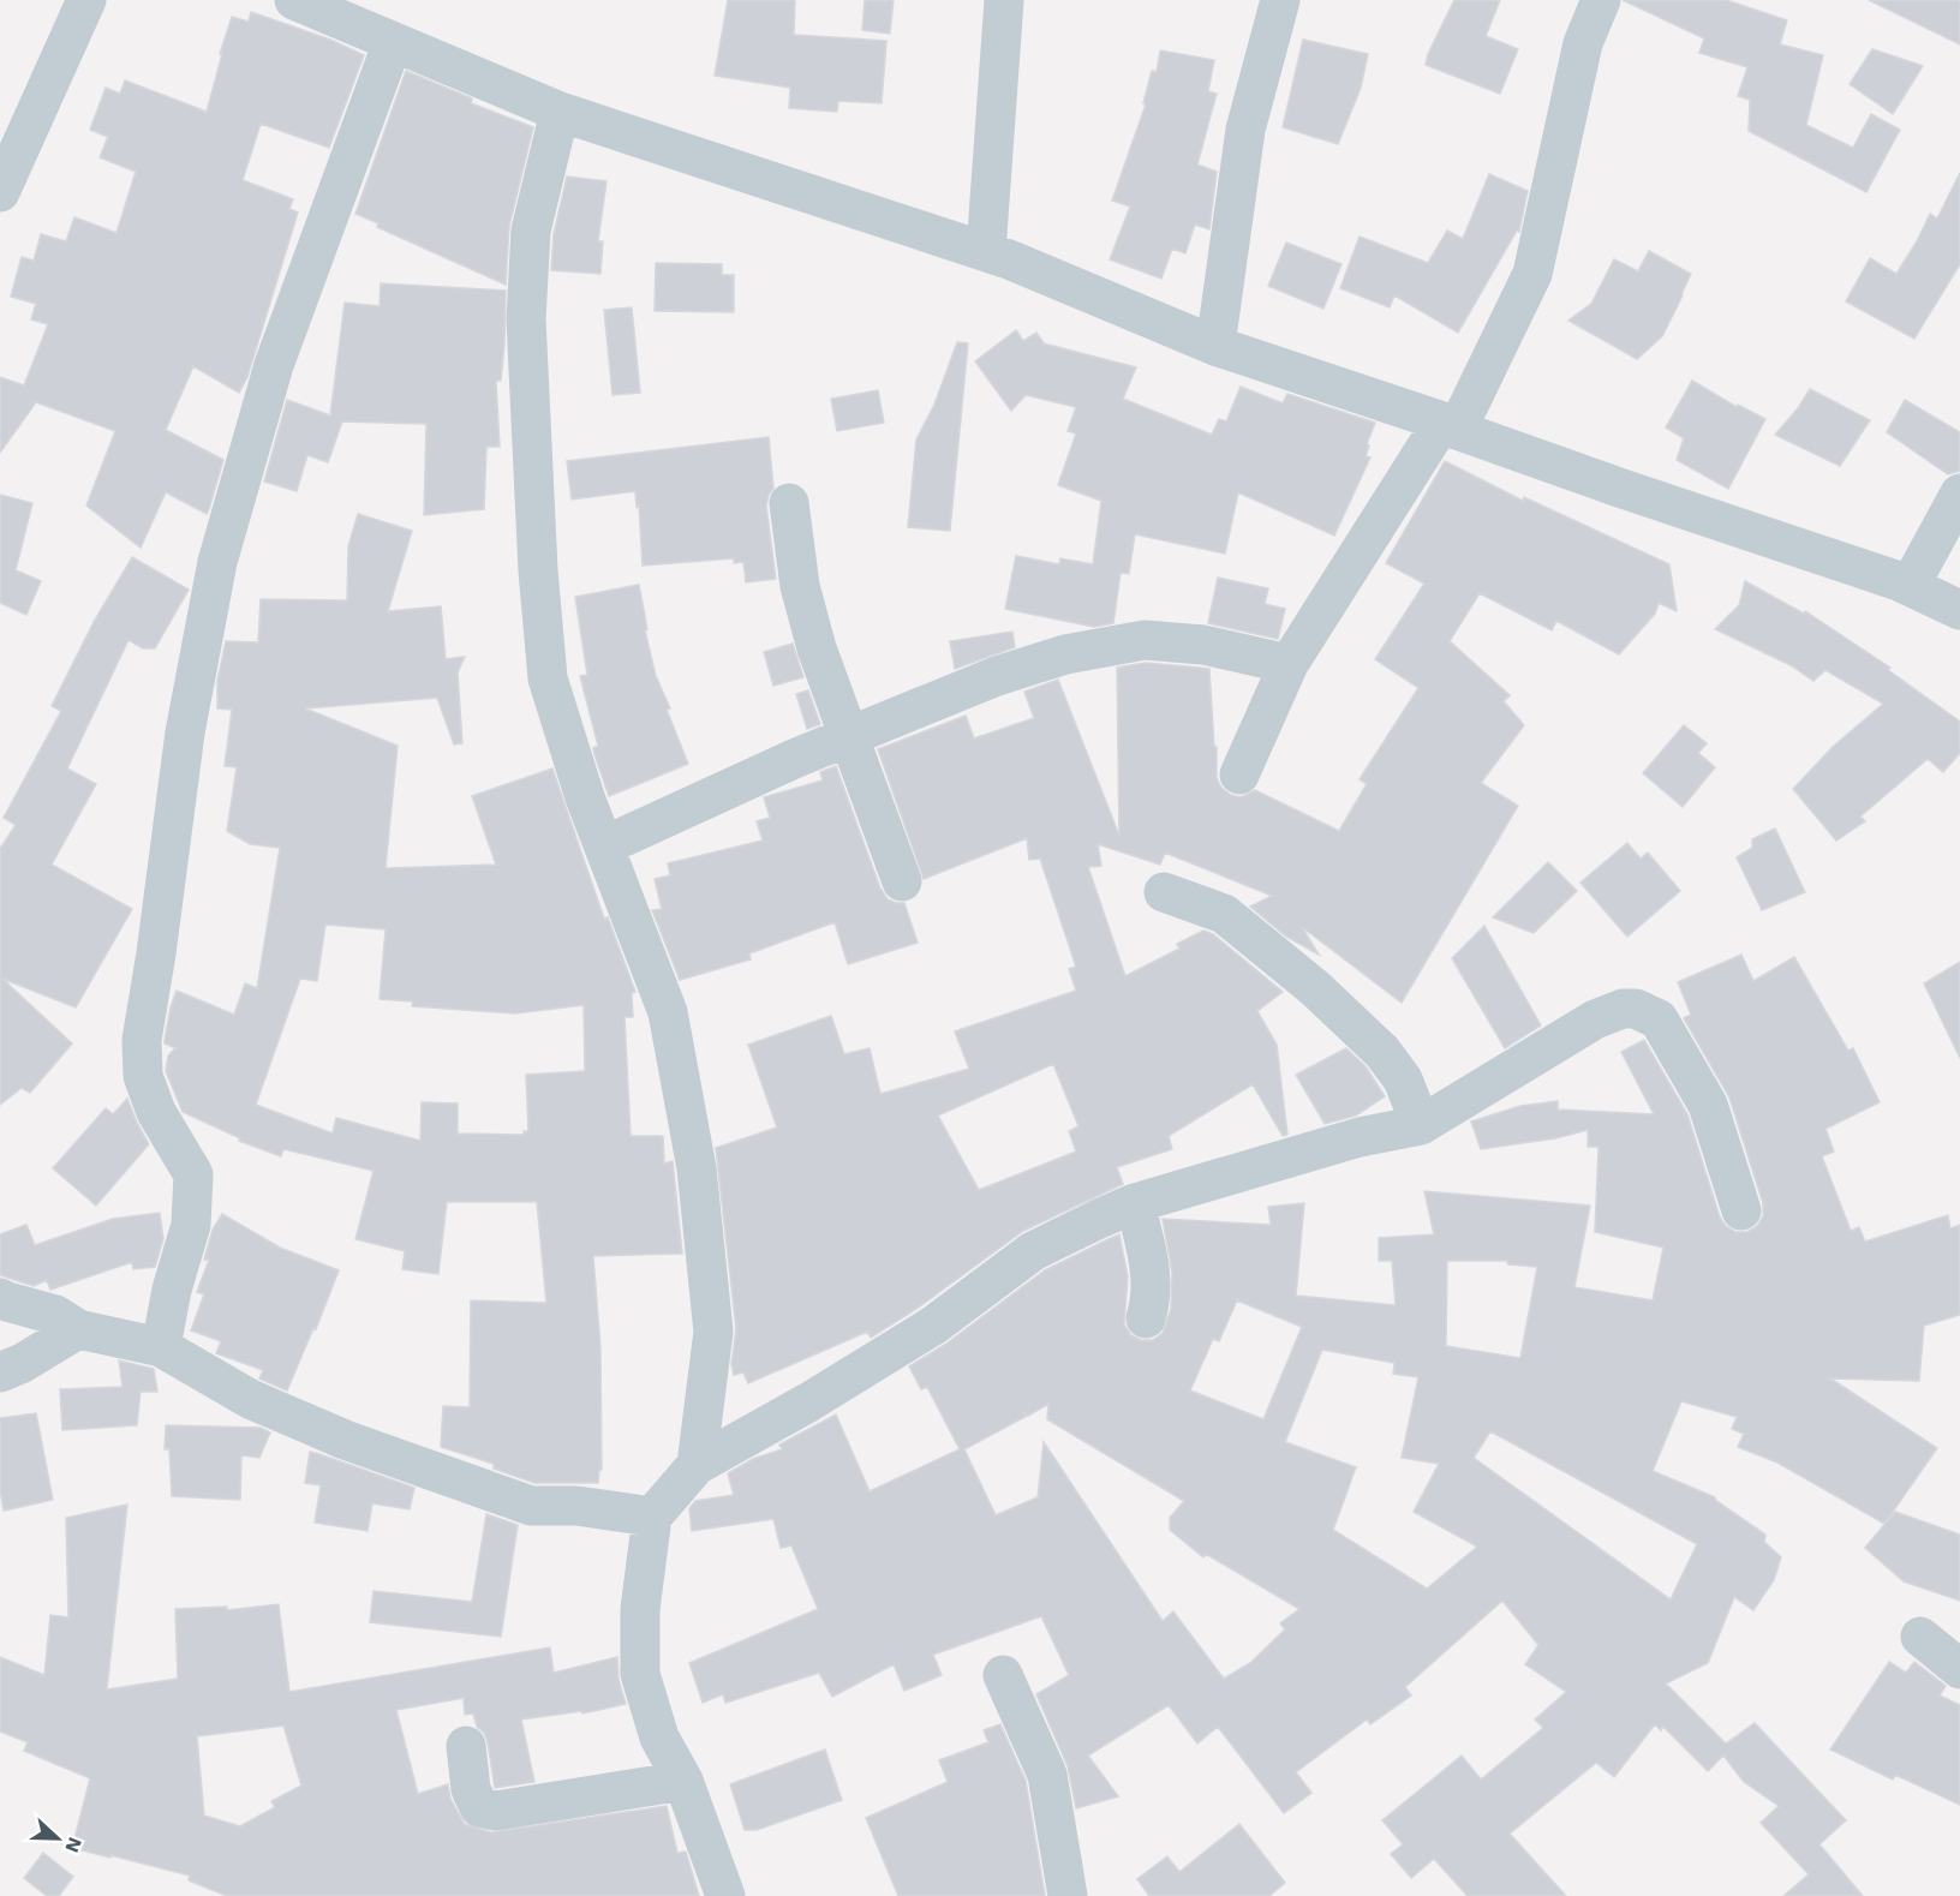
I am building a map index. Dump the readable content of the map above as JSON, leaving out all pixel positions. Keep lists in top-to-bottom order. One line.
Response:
{"north":"right"}
